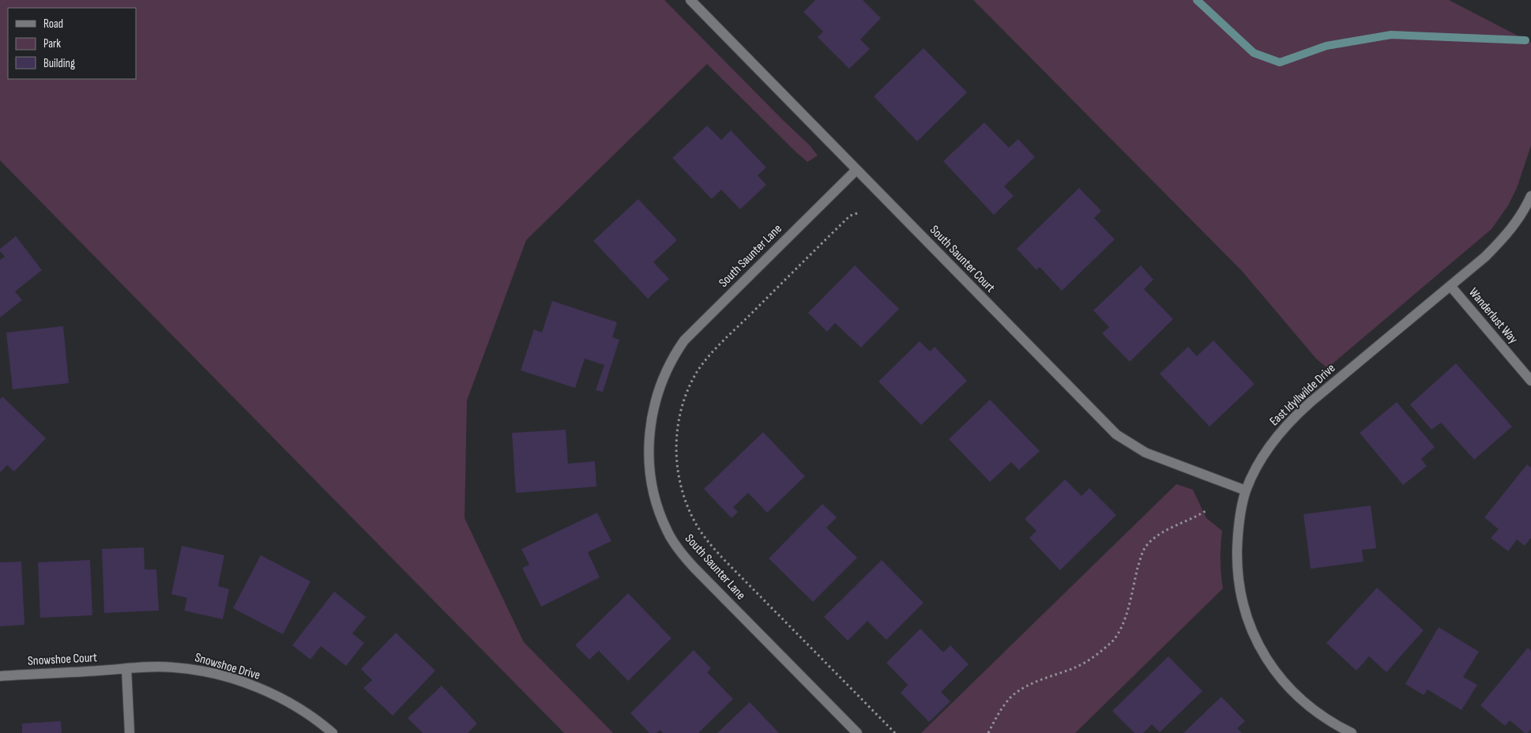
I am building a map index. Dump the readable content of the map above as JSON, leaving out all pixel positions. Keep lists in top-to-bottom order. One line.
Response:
{"streets":{"street":["South Saunter Lane","South Saunter Court","Wanderlust Way","East Idyllwilde Drive","Snowshoe Court","Snowshoe Drive"]},"crossings":[["South Saunter Lane","South Saunter Court"],["South Saunter Court","East Idyllwilde Drive"],["Wanderlust Way","East Idyllwilde Drive"],["Snowshoe Court","Snowshoe Drive"]],"legend":["Road","Park","Building"]}
